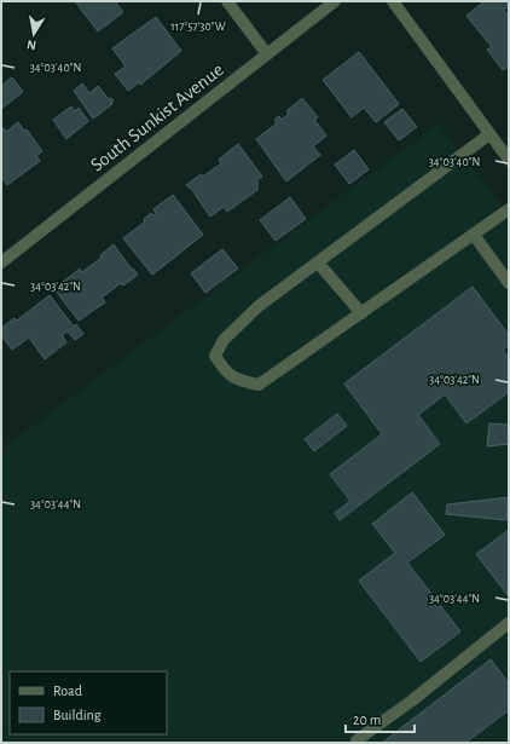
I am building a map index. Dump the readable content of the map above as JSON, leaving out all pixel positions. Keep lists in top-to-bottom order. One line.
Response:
{"streets":{"street":["South Sunkist Avenue"]},"legend":["Road","Building"],"scale_bar":"20 m","north":"bottom","coordinates":["117°57'30\"W","34°03'40\"N","34°03'42\"N","34°03'44\"N"]}
